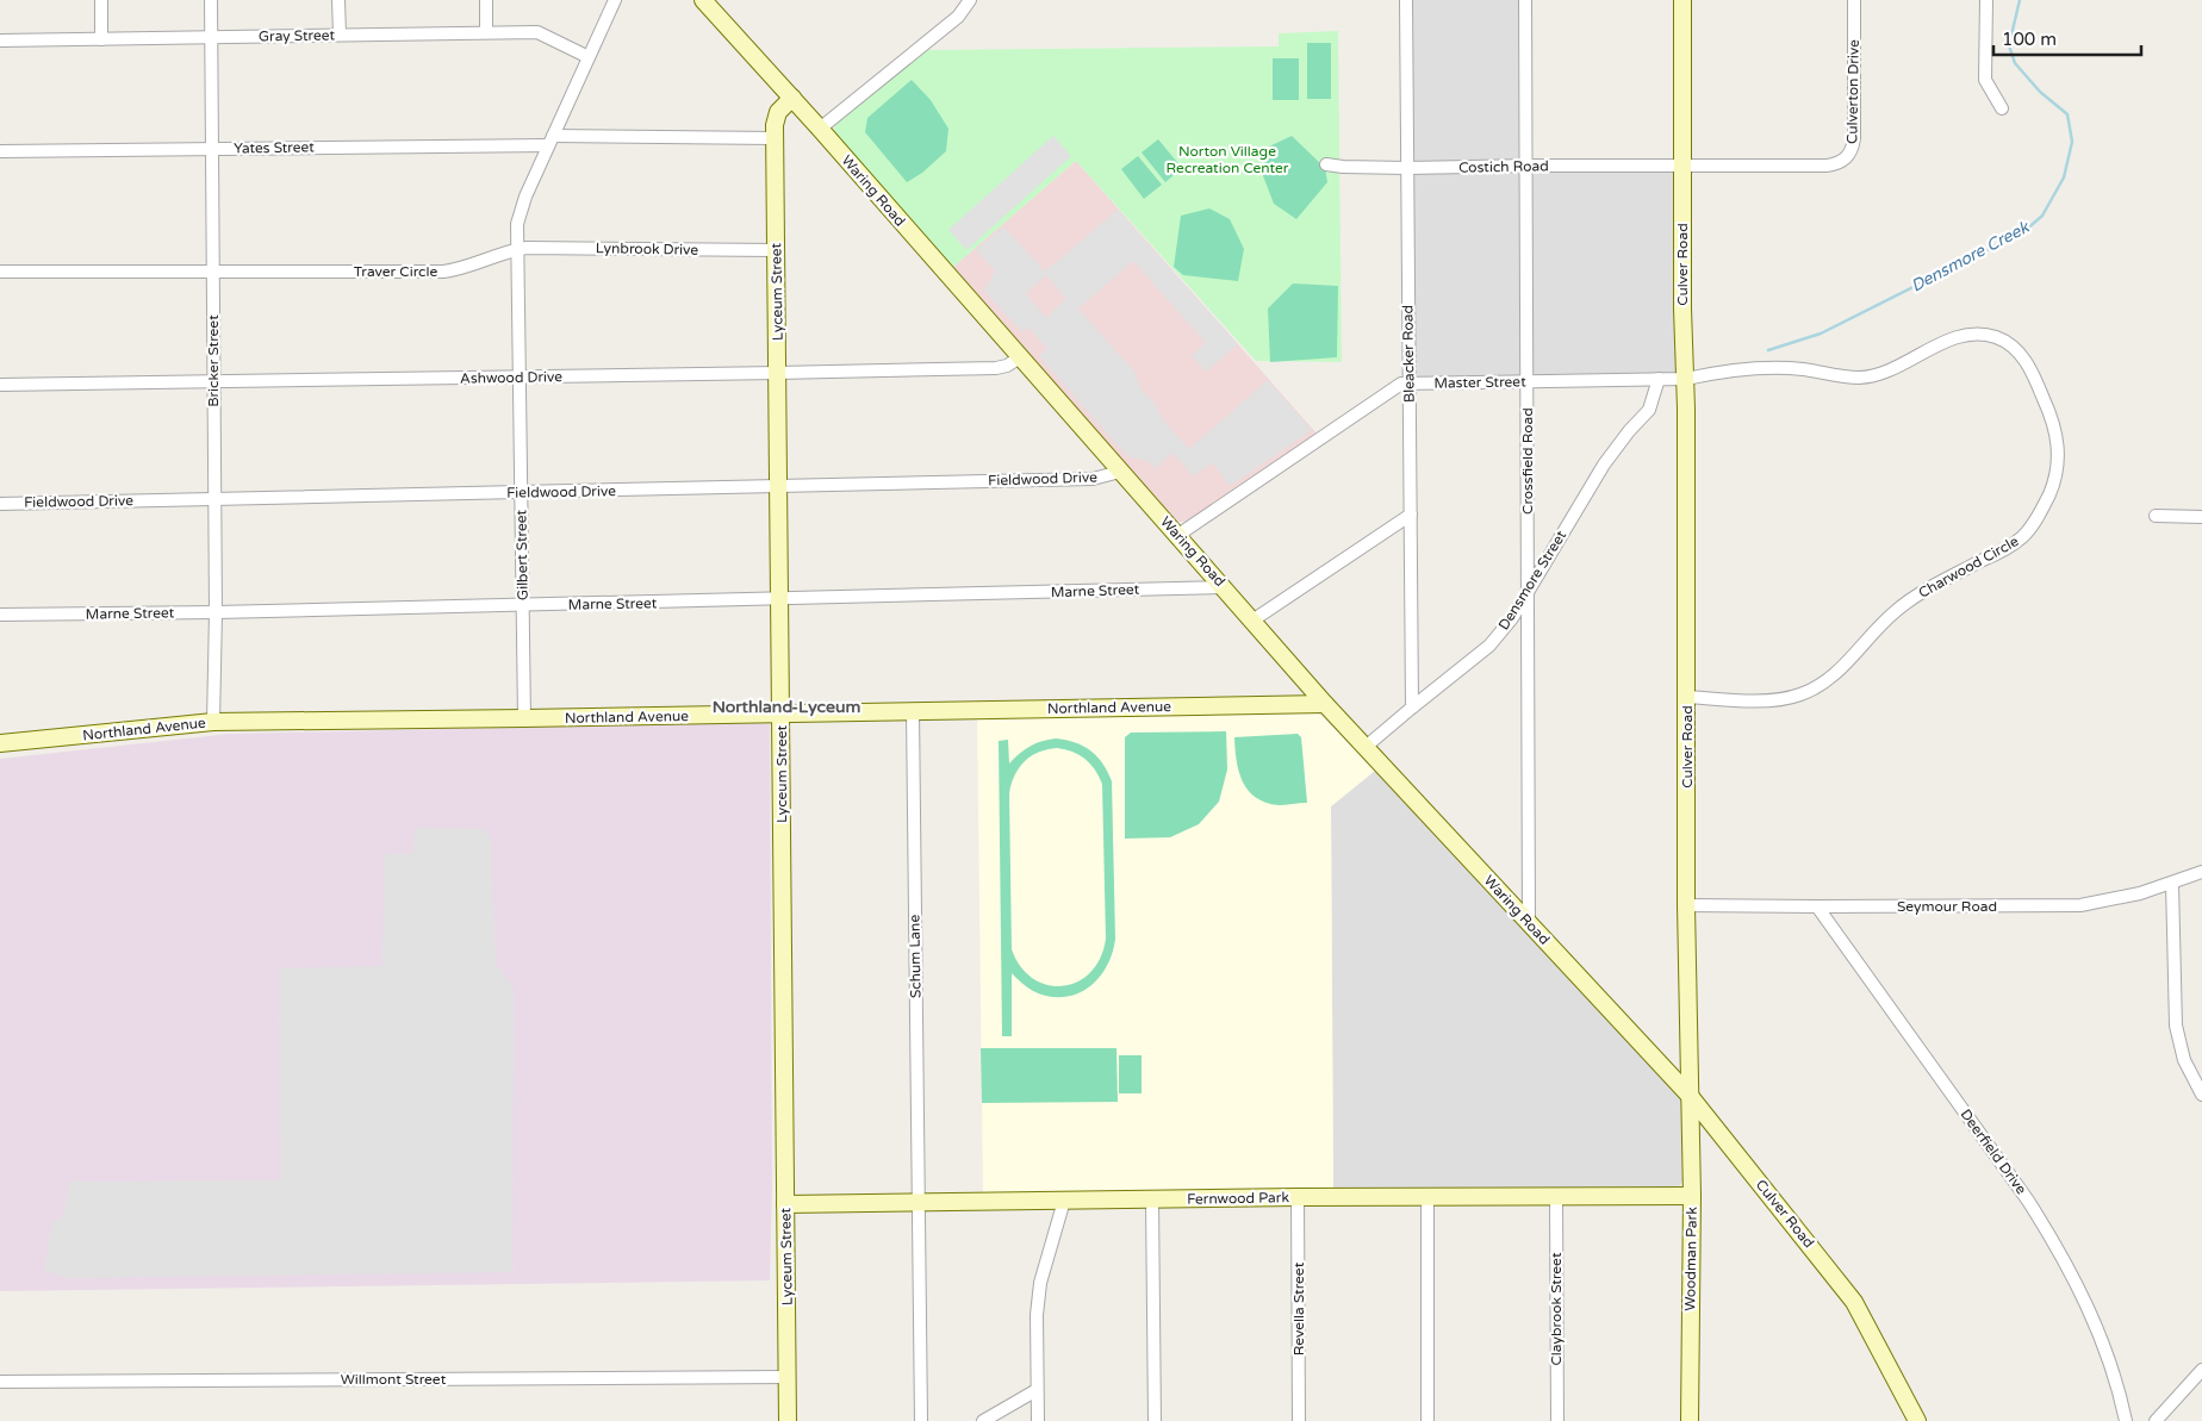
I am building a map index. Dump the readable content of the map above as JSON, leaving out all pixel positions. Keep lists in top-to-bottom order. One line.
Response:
{"streets":{"street":["Gray Street","Culverton Drive","Yates Street","Costich Road","Waring Road","Lynbrook Drive","Culver Road","Traver Circle","Lyceum Street","Bleacker Road","Bricker Street","Ashwood Drive","Master Street","Crossfield Road","Fieldwood Drive","Gilbert Street","Charwood Circle","Densmore Street","Marne Street","Northland Avenue","Seymour Road","Schum Lane","Deerfield Drive","Fernwood Park","Woodman Park","Revella Street","Claybrook Street","Willmont Street"]},"crossings":[["Gray Street","Bricker Street"],["Culverton Drive","Costich Road"],["Culverton Drive","Culver Road"],["Yates Street","Lyceum Street"],["Yates Street","Bricker Street"],["Costich Road","Culver Road"],["Costich Road","Bleacker Road"],["Costich Road","Crossfield Road"],["Waring Road","Culver Road"],["Waring Road","Lyceum Street"],["Waring Road","Ashwood Drive"],["Waring Road","Master Street"],["Waring Road","Crossfield Road"],["Waring Road","Fieldwood Drive"],["Waring Road","Densmore Street"],["Waring Road","Marne Street"],["Waring Road","Northland Avenue"],["Waring Road","Woodman Park"],["Lynbrook Drive","Traver Circle"],["Lynbrook Drive","Lyceum Street"],["Lynbrook Drive","Gilbert Street"],["Culver Road","Master Street"],["Culver Road","Charwood Circle"],["Culver Road","Seymour Road"],["Culver Road","Woodman Park"],["Traver Circle","Bricker Street"],["Traver Circle","Gilbert Street"],["Lyceum Street","Ashwood Drive"],["Lyceum Street","Fieldwood Drive"],["Lyceum Street","Marne Street"],["Lyceum Street","Northland Avenue"],["Lyceum Street","Fernwood Park"],["Lyceum Street","Willmont Street"],["Bleacker Road","Master Street"],["Bleacker Road","Densmore Street"],["Bricker Street","Ashwood Drive"],["Bricker Street","Fieldwood Drive"],["Bricker Street","Marne Street"],["Bricker Street","Northland Avenue"],["Ashwood Drive","Gilbert Street"],["Master Street","Crossfield Road"],["Master Street","Charwood Circle"],["Master Street","Densmore Street"],["Crossfield Road","Densmore Street"],["Fieldwood Drive","Gilbert Street"],["Gilbert Street","Marne Street"],["Gilbert Street","Northland Avenue"],["Northland Avenue","Schum Lane"],["Seymour Road","Deerfield Drive"],["Schum Lane","Fernwood Park"],["Fernwood Park","Woodman Park"],["Fernwood Park","Revella Street"],["Fernwood Park","Claybrook Street"]],"districts":["Northland-Lyceum"],"water":["Densmore Creek"],"parks":["Norton Village Recreation Center"],"scale_bar":"100 m"}
